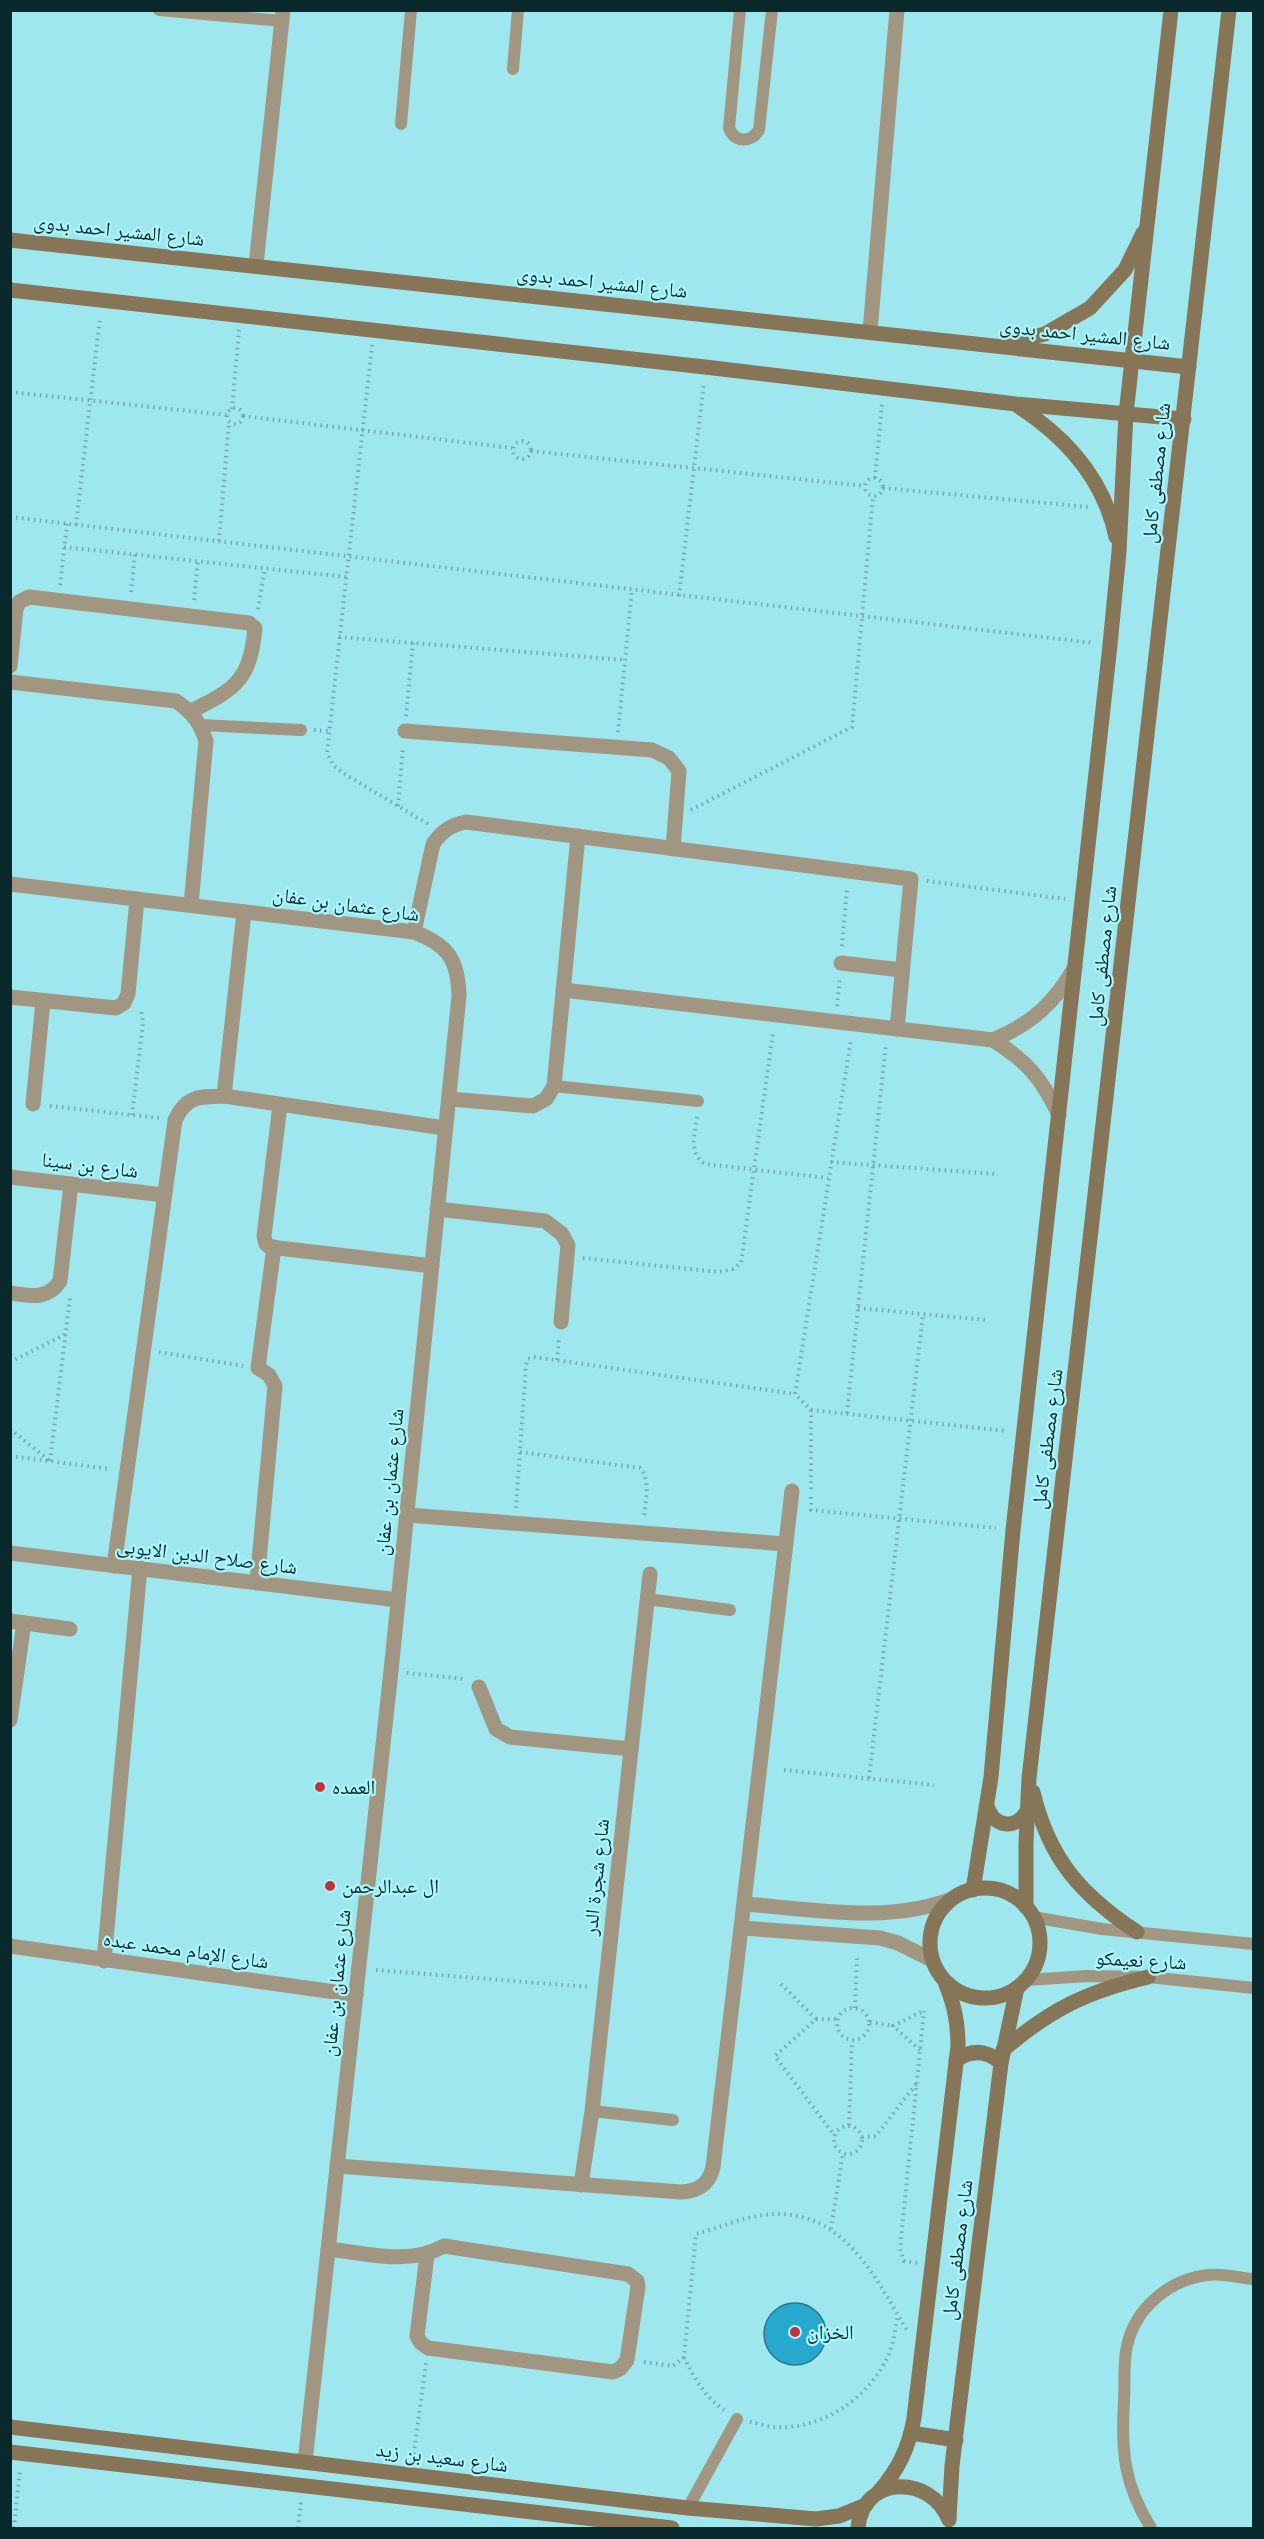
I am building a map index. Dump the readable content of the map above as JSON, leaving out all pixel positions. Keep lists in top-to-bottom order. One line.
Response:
{"streets":{"street":["شارع المشير احمد بدوى","شارع مصطفى كامل","شارع عثمان بن عفان","شارع بن سينا","شارع صلاح الدين الايوبى","شارع شجرة الدر","شارع الإمام محمد عبده","شارع سعيد بن زيد"],"lane":["شارع نعيمكو"]},"crossings":[["شارع المشير احمد بدوى","شارع مصطفى كامل"],["شارع مصطفى كامل","شارع نعيمكو"],["شارع مصطفى كامل","شارع سعيد بن زيد"],["شارع عثمان بن عفان","شارع صلاح الدين الايوبى"],["شارع عثمان بن عفان","شارع الإمام محمد عبده"],["شارع عثمان بن عفان","شارع سعيد بن زيد"]],"places":["العمده","ال عبدالرحمن","الخزان"]}
